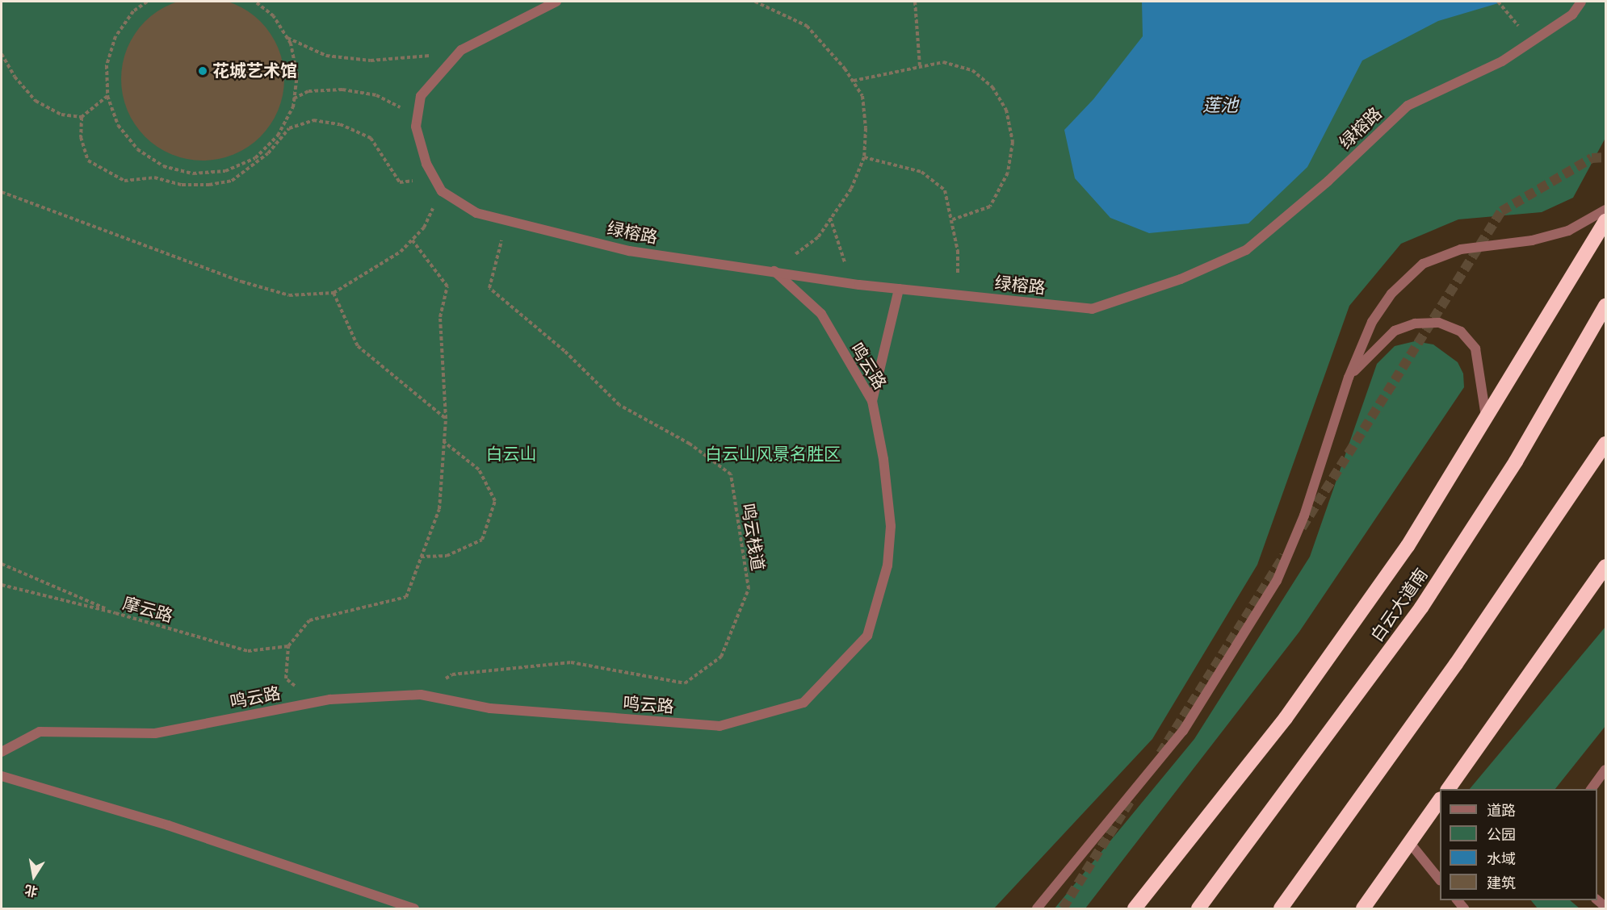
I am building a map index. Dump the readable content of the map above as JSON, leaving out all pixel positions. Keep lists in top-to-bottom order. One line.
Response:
{"streets":{"highway":["白云大道南"],"street":["绿榕路","鸣云路"],"path":["鸣云栈道","摩云路"]},"crossings":[["绿榕路","鸣云路"],["绿榕路","鸣云栈道"],["鸣云路","鸣云栈道"]],"water":["莲池"],"parks":["白云山","白云山风景名胜区"],"places":["花城艺术馆"],"legend":["道路","公园","水域","建筑"],"north":"bottom"}
